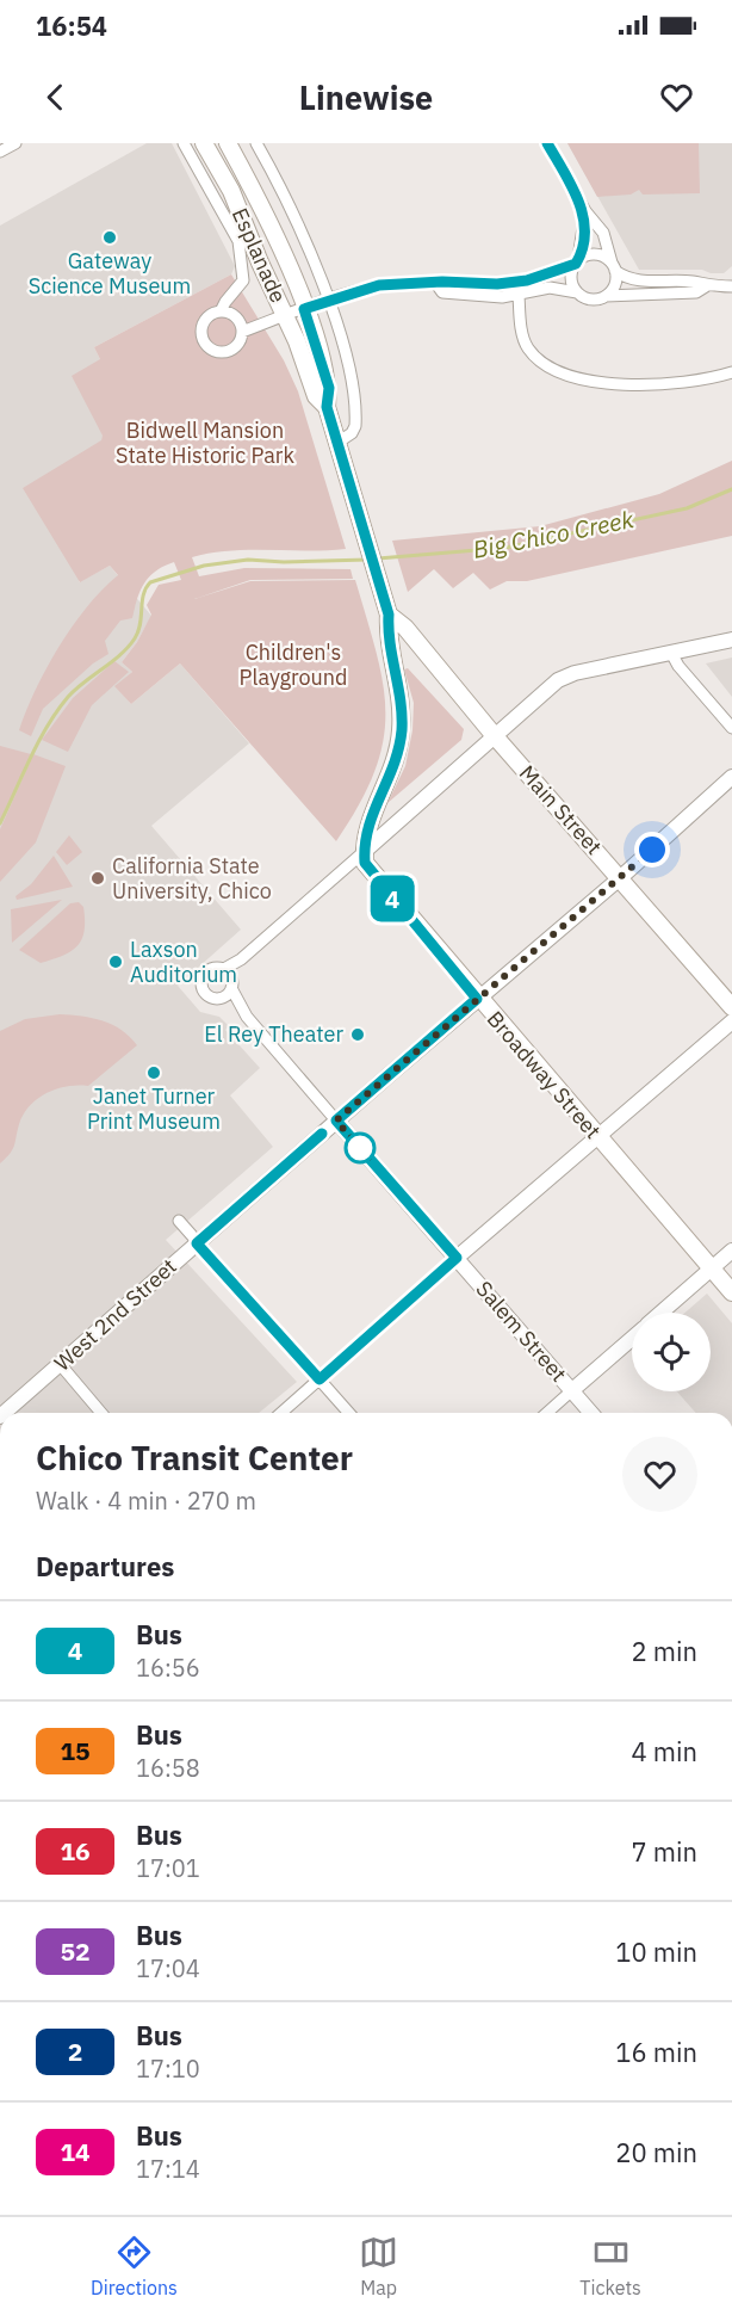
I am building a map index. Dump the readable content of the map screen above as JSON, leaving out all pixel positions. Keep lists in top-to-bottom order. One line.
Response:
{"streets":{"main road":["Esplanade","Main Street","Broadway Street"],"street":["West 2nd Street","Salem Street"]},"crossings":[["Esplanade","Main Street"],["Esplanade","Broadway Street"],["Main Street","West 2nd Street"],["Broadway Street","West 2nd Street"],["West 2nd Street","Salem Street"]],"water":["Big Chico Creek"],"parks":["Bidwell Mansion State Historic Park","Children's Playground"],"places":["Gateway Science Museum","California State University, Chico","Laxson Auditorium","El Rey Theater","Janet Turner Print Museum"],"lines":["bus line 4"],"page":{"status":"16:54","header":"Linewise","on_map":"4","heading":[["Chico Transit Center","Walk · 4 min · 270 m"],"Departures"],"list":[{"mark":"4","name":"Bus","note":"16:56","value":"2 min"},{"mark":"15","name":"Bus","note":"16:58","value":"4 min"},{"mark":"16","name":"Bus","note":"17:01","value":"7 min"},{"mark":"52","name":"Bus","note":"17:04","value":"10 min"},{"mark":"2","name":"Bus","note":"17:10","value":"16 min"},{"mark":"14","name":"Bus","note":"17:14","value":"20 min"}],"tabs":["Directions","Map","Tickets"]}}
